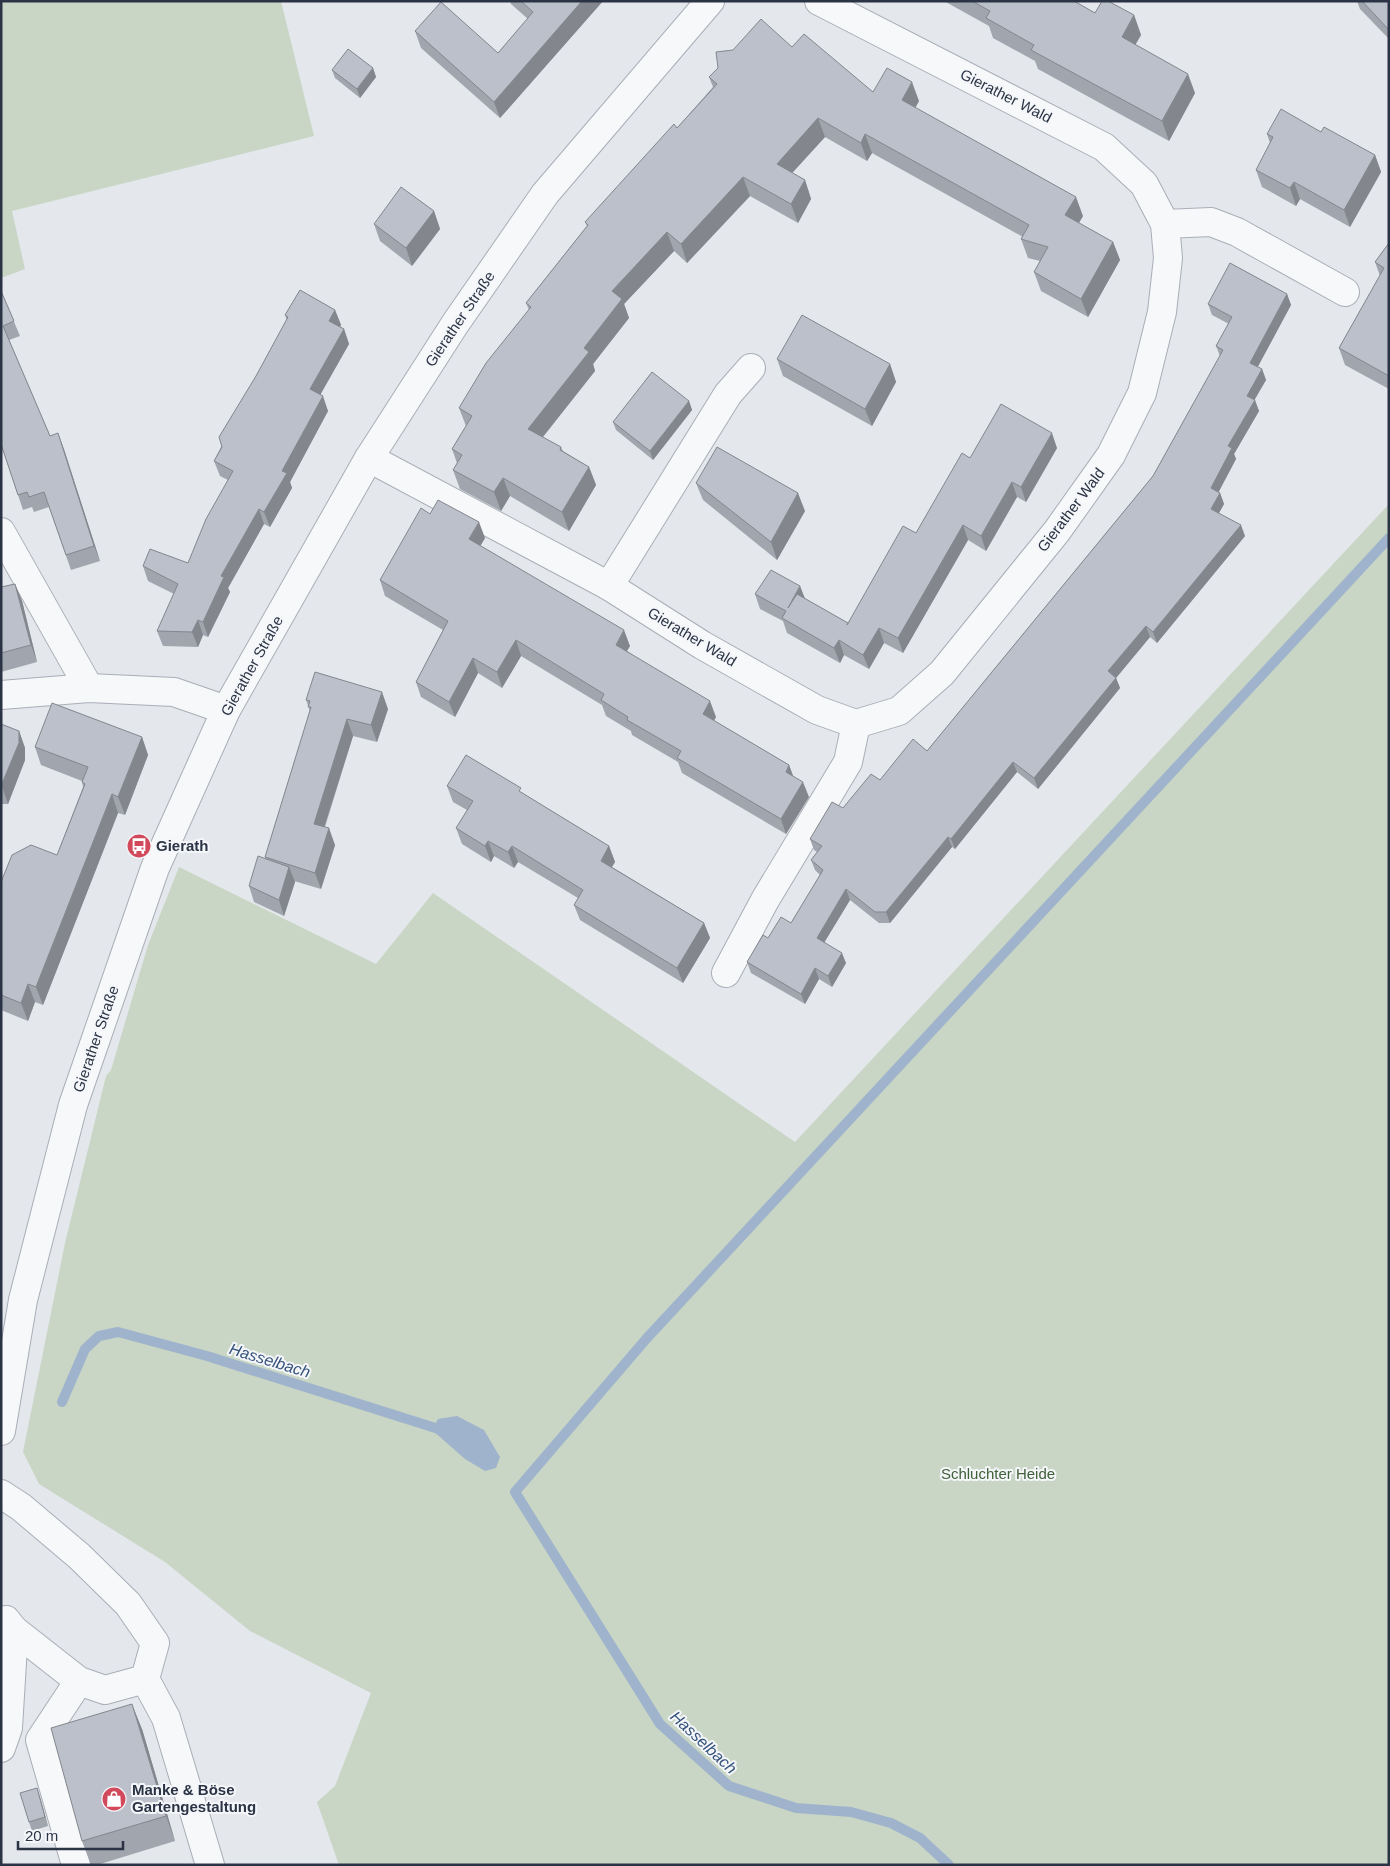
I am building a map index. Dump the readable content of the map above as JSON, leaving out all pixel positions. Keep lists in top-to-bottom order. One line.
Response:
{"streets":{"street":["Gierather Wald","Gierather Straße"]},"crossings":[["Gierather Wald","Gierather Straße"]],"water":["Hasselbach"],"parks":["Schluchter Heide"],"places":{"bus stop":["Gierath"],"shop":["Manke & Böse Gartengestaltung"]},"scale_bar":"20 m"}
